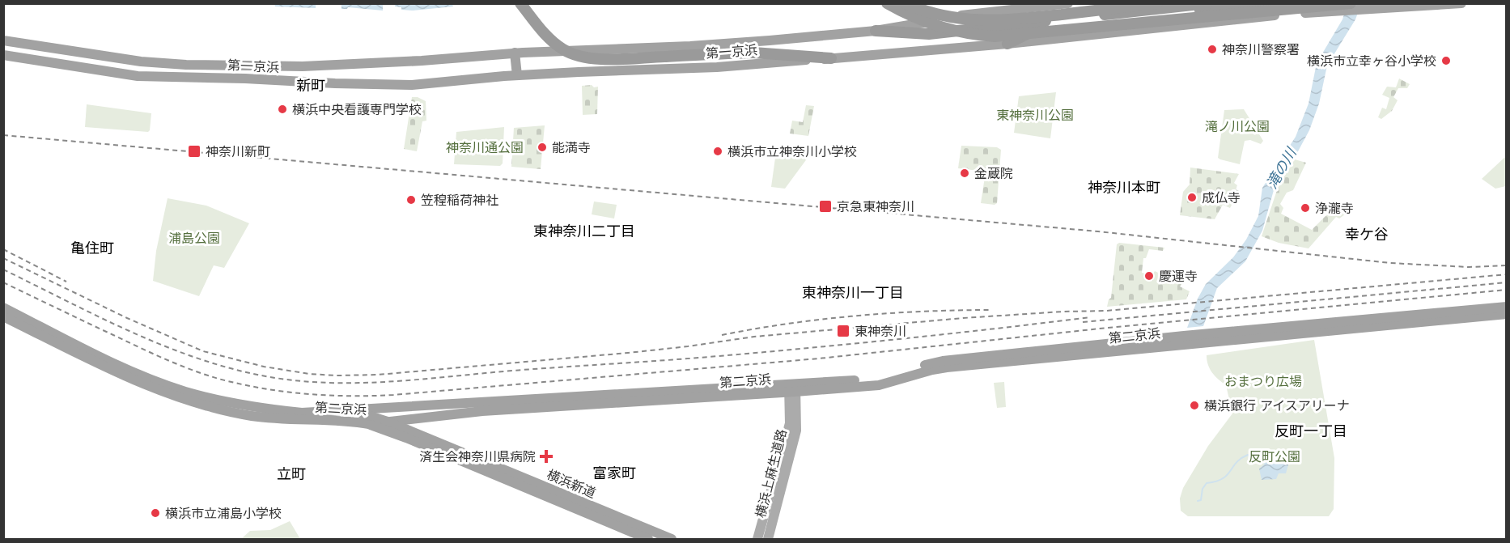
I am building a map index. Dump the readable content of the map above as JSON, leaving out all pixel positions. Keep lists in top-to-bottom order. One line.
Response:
{"streets":{"highway":["第一京浜","第二京浜","横浜新道"],"main road":["横浜上麻生道路"]},"crossings":[["第二京浜","横浜上麻生道路"],["第二京浜","横浜新道"]],"districts":["新町","神奈川本町","東神奈川二丁目","幸ケ谷","亀住町","東神奈川一丁目","反町一丁目","富家町","立町"],"water":["滝の川"],"parks":["東神奈川公園","滝ノ川公園","神奈川通公園","浦島公園","おまつり広場","反町公園"],"places":{"other":["神奈川警察署","横浜市立幸ヶ谷小学校","横浜中央看護専門学校","能満寺","横浜市立神奈川小学校","金蔵院","成仏寺","笠䅣稲荷神社","浄瀧寺","慶運寺","横浜銀行 アイスアリーナ","横浜市立浦島小学校"],"transit":["神奈川新町","京急東神奈川","東神奈川"],"health":["済生会神奈川県病院"]}}
